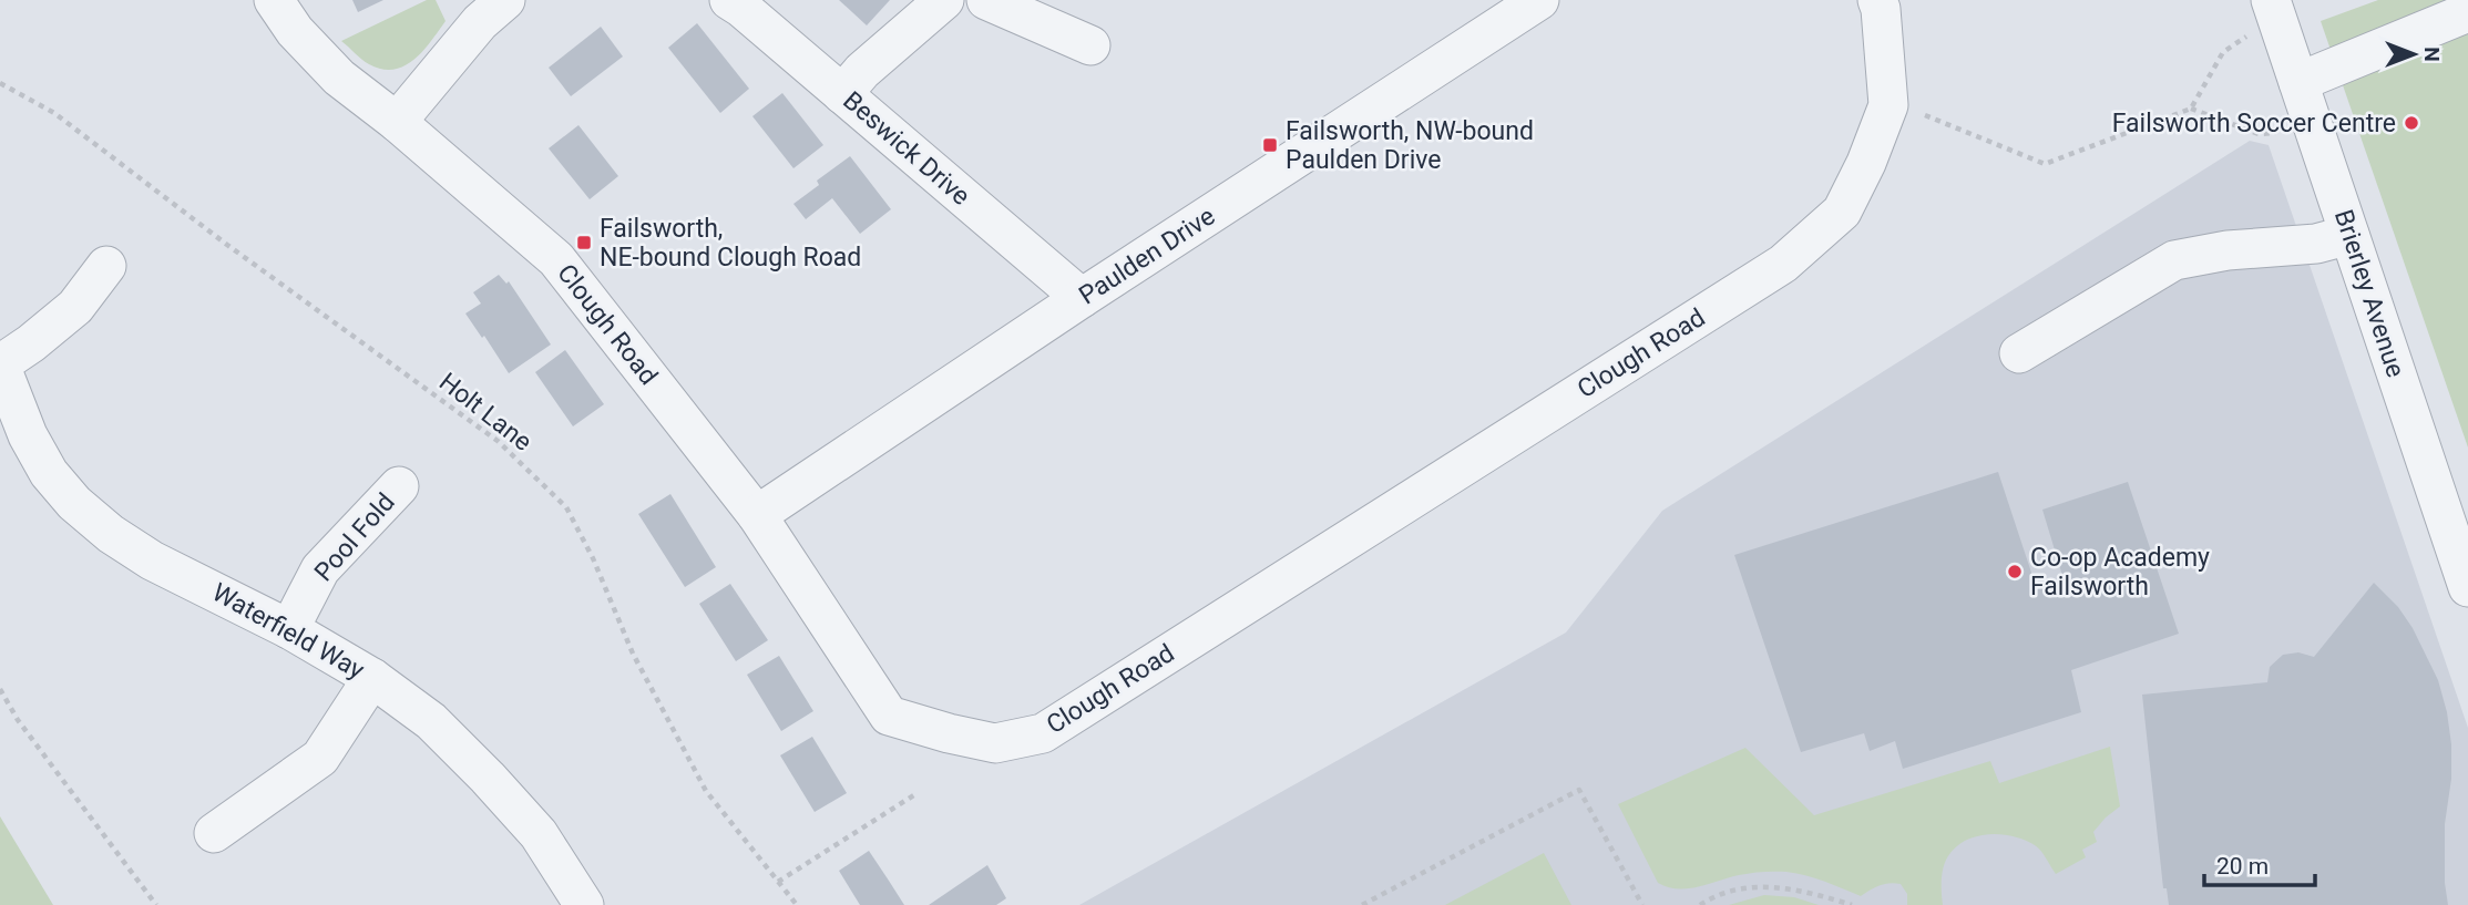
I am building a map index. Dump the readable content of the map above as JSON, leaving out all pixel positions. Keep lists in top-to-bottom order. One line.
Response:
{"streets":{"street":["Beswick Drive","Paulden Drive","Brierley Avenue","Clough Road","Pool Fold","Waterfield Way"],"path":["Holt Lane"]},"crossings":[["Beswick Drive","Paulden Drive"],["Paulden Drive","Clough Road"],["Pool Fold","Waterfield Way"]],"places":{"other":["Failsworth Soccer Centre","Co-op Academy Failsworth"],"transit":["Failsworth, NW-bound Paulden Drive","Failsworth, NE-bound Clough Road"]},"scale_bar":"20 m","north":"right"}
